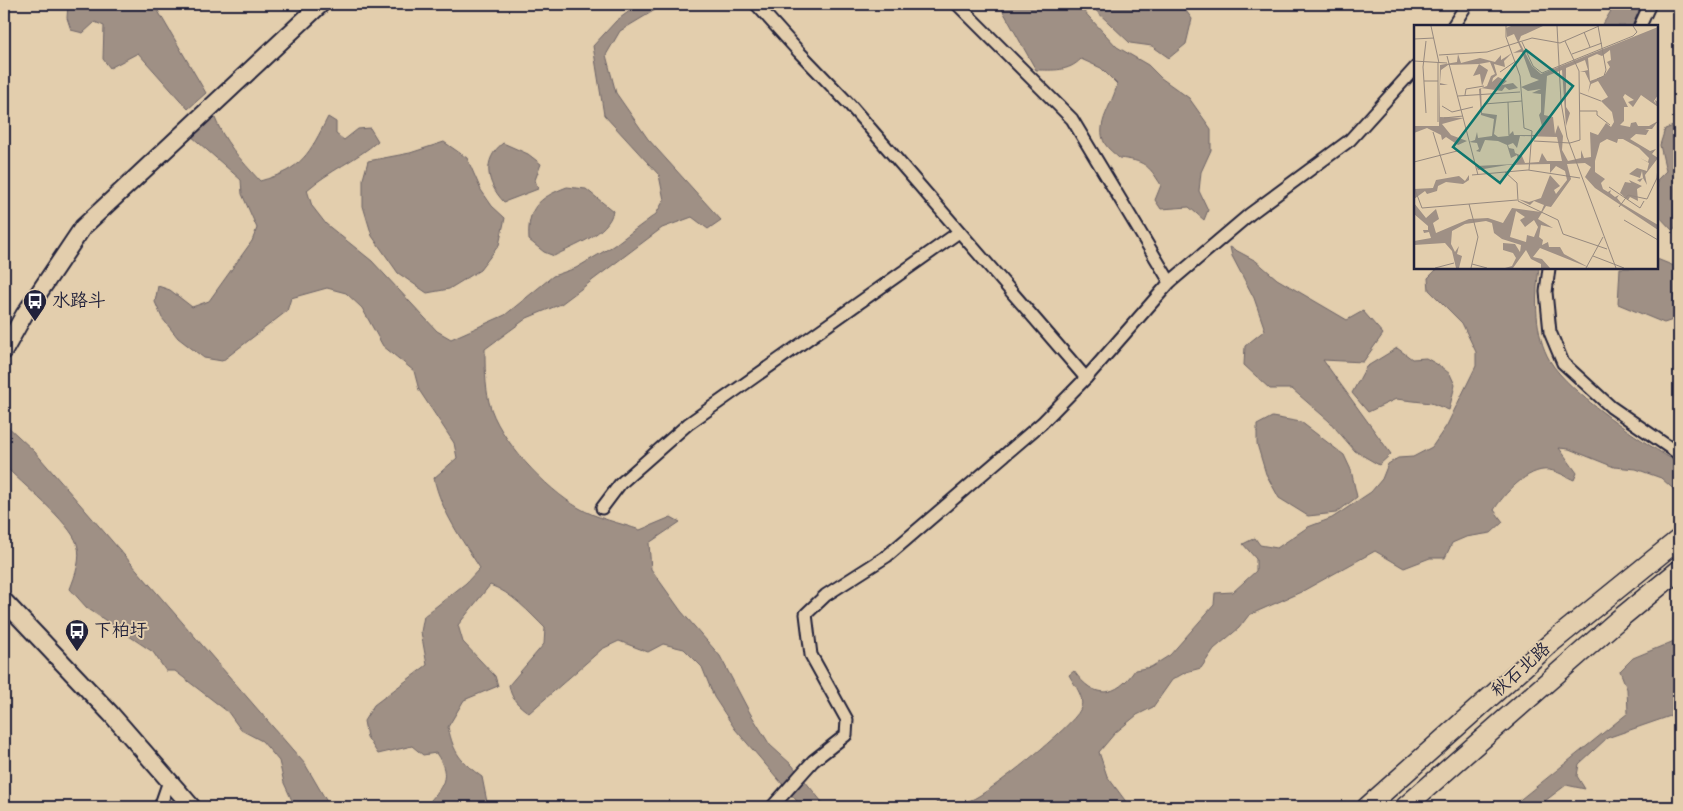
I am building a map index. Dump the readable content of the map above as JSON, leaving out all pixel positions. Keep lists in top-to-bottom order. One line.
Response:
{"streets":{"main road":["秋石北路"]},"places":{"bus stop":["水路斗","下柏圩"]}}
